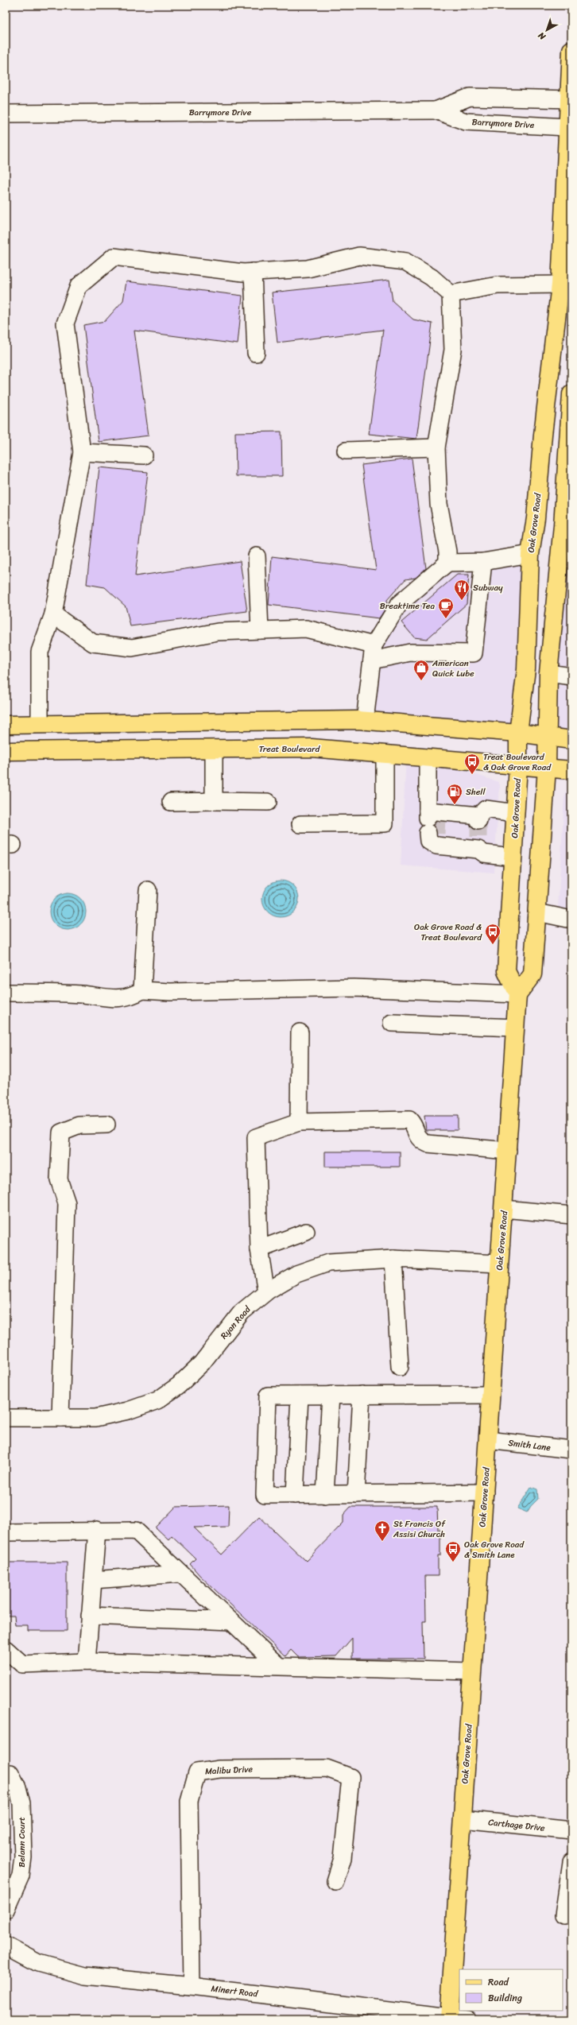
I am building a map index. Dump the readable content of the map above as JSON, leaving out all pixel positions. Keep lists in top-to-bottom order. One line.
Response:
{"streets":{"main road":["Oak Grove Road","Treat Boulevard"],"street":["Barrymore Drive","Ryan Road","Smith Lane","Malibu Drive","Carthage Drive","Belann Court","Minert Road"]},"crossings":[["Barrymore Drive","Oak Grove Road"],["Oak Grove Road","Treat Boulevard"],["Oak Grove Road","Ryan Road"],["Oak Grove Road","Smith Lane"],["Oak Grove Road","Carthage Drive"],["Oak Grove Road","Minert Road"],["Malibu Drive","Minert Road"]],"places":{"restaurant":["Subway"],"cafe":["Breaktime Tea"],"shop":["American Quick Lube"],"bus stop":["Treat Boulevard & Oak Grove Road","Oak Grove Road & Treat Boulevard","Oak Grove Road & Smith Lane"],"fuel station":["Shell"],"church":["St Francis Of Assisi Church"]},"legend":["Road","Building"],"north":"bottom left"}
